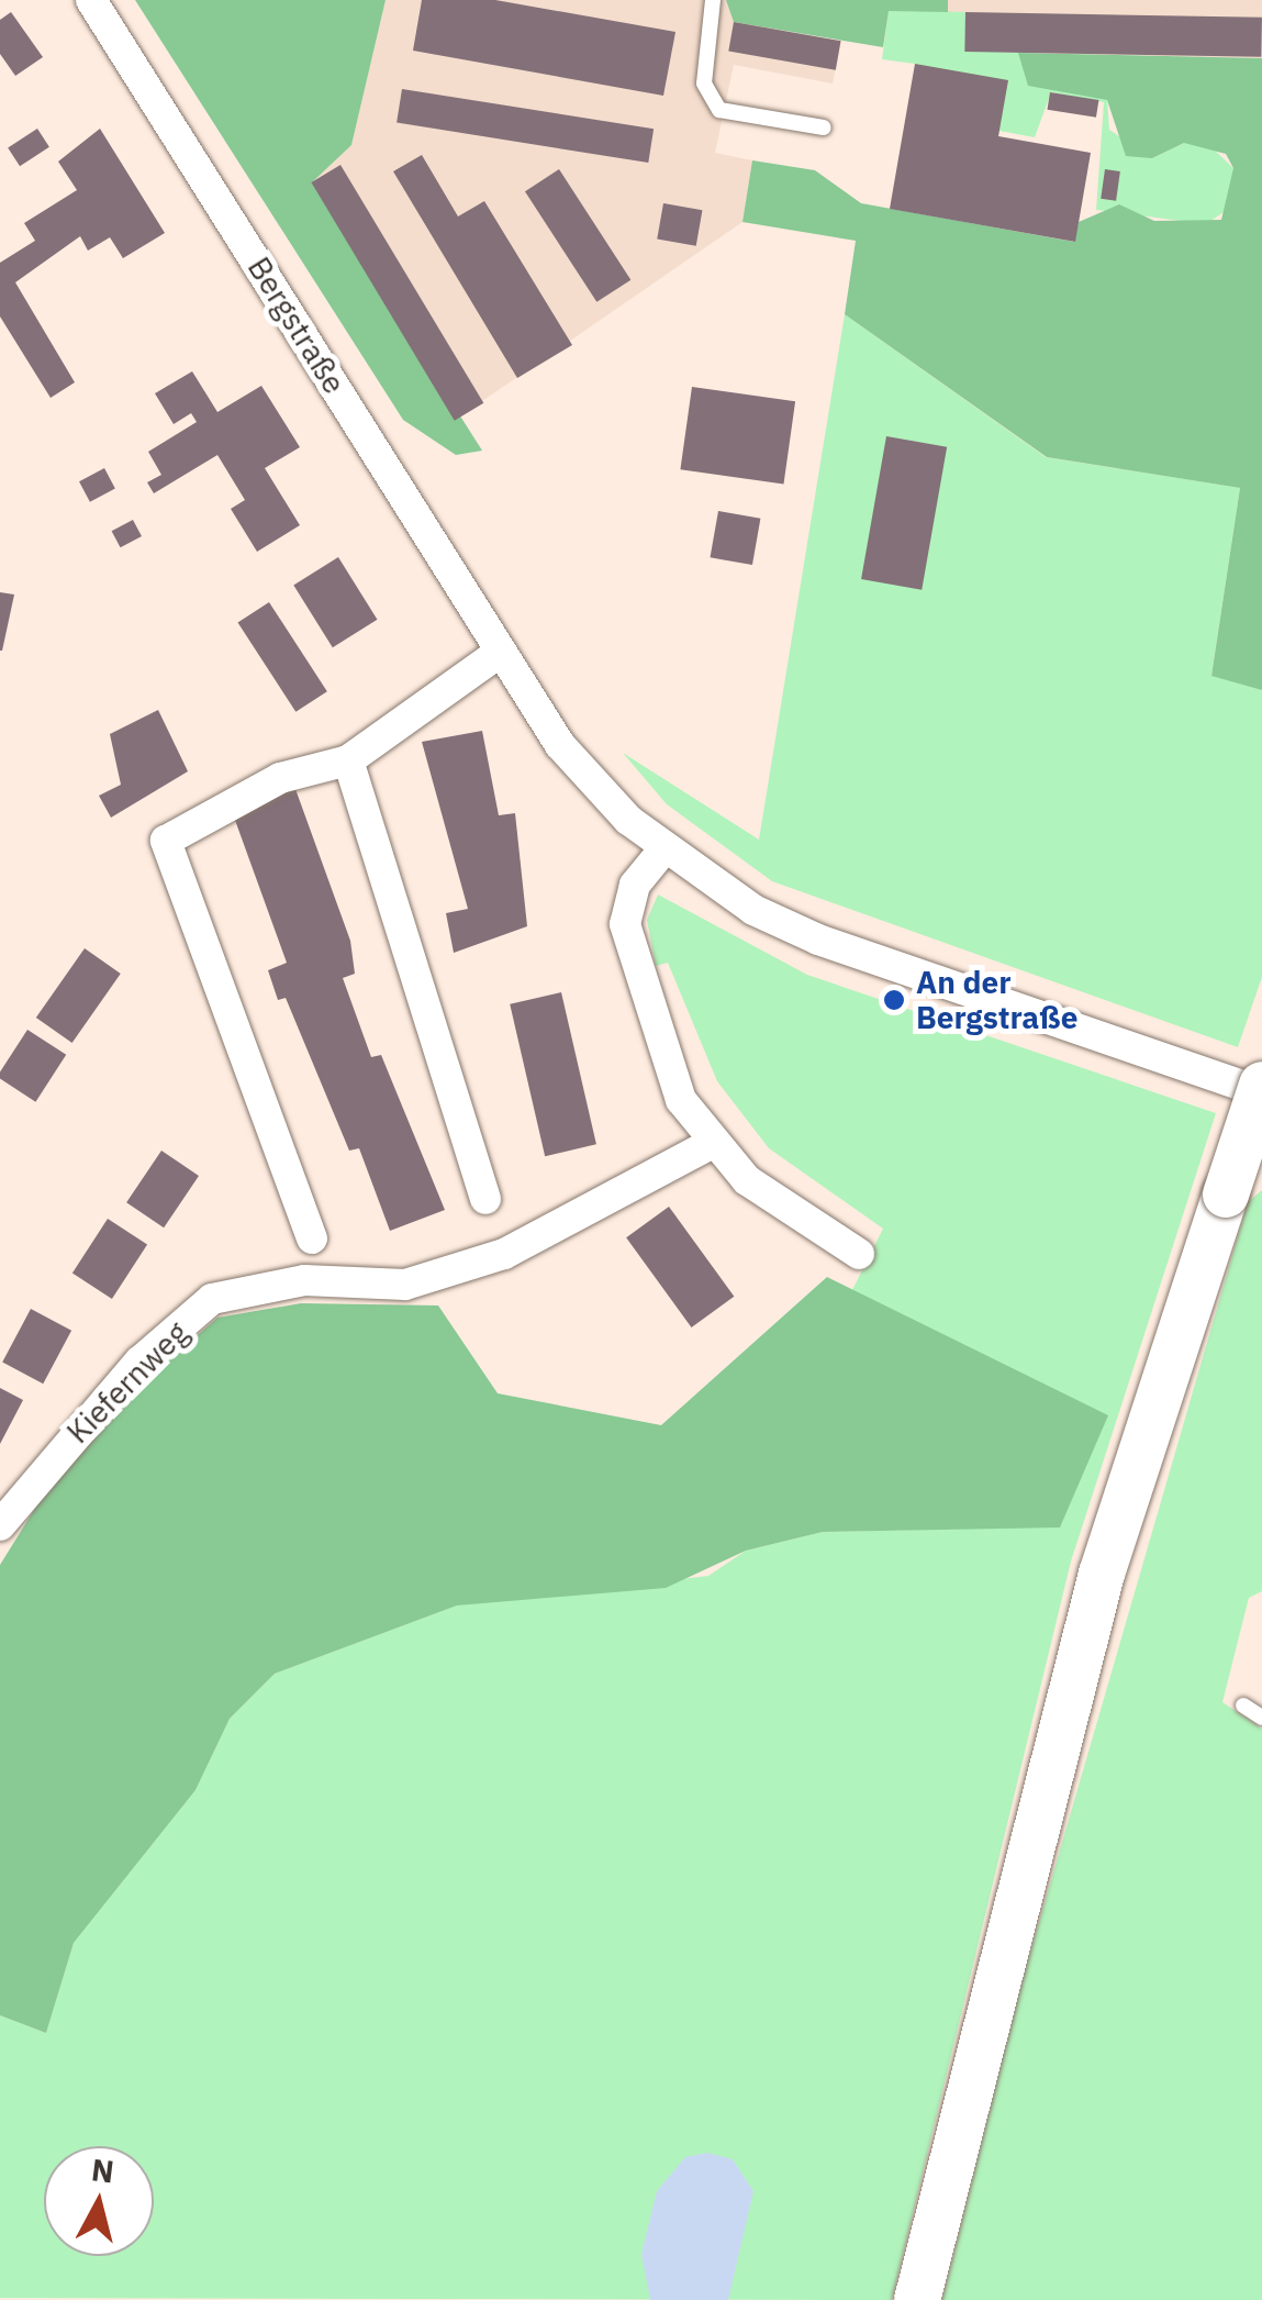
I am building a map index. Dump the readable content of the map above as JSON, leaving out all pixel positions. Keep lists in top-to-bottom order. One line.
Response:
{"streets":{"street":["Bergstraße","Kiefernweg"]},"places":["An der Bergstraße"],"north":"top"}
